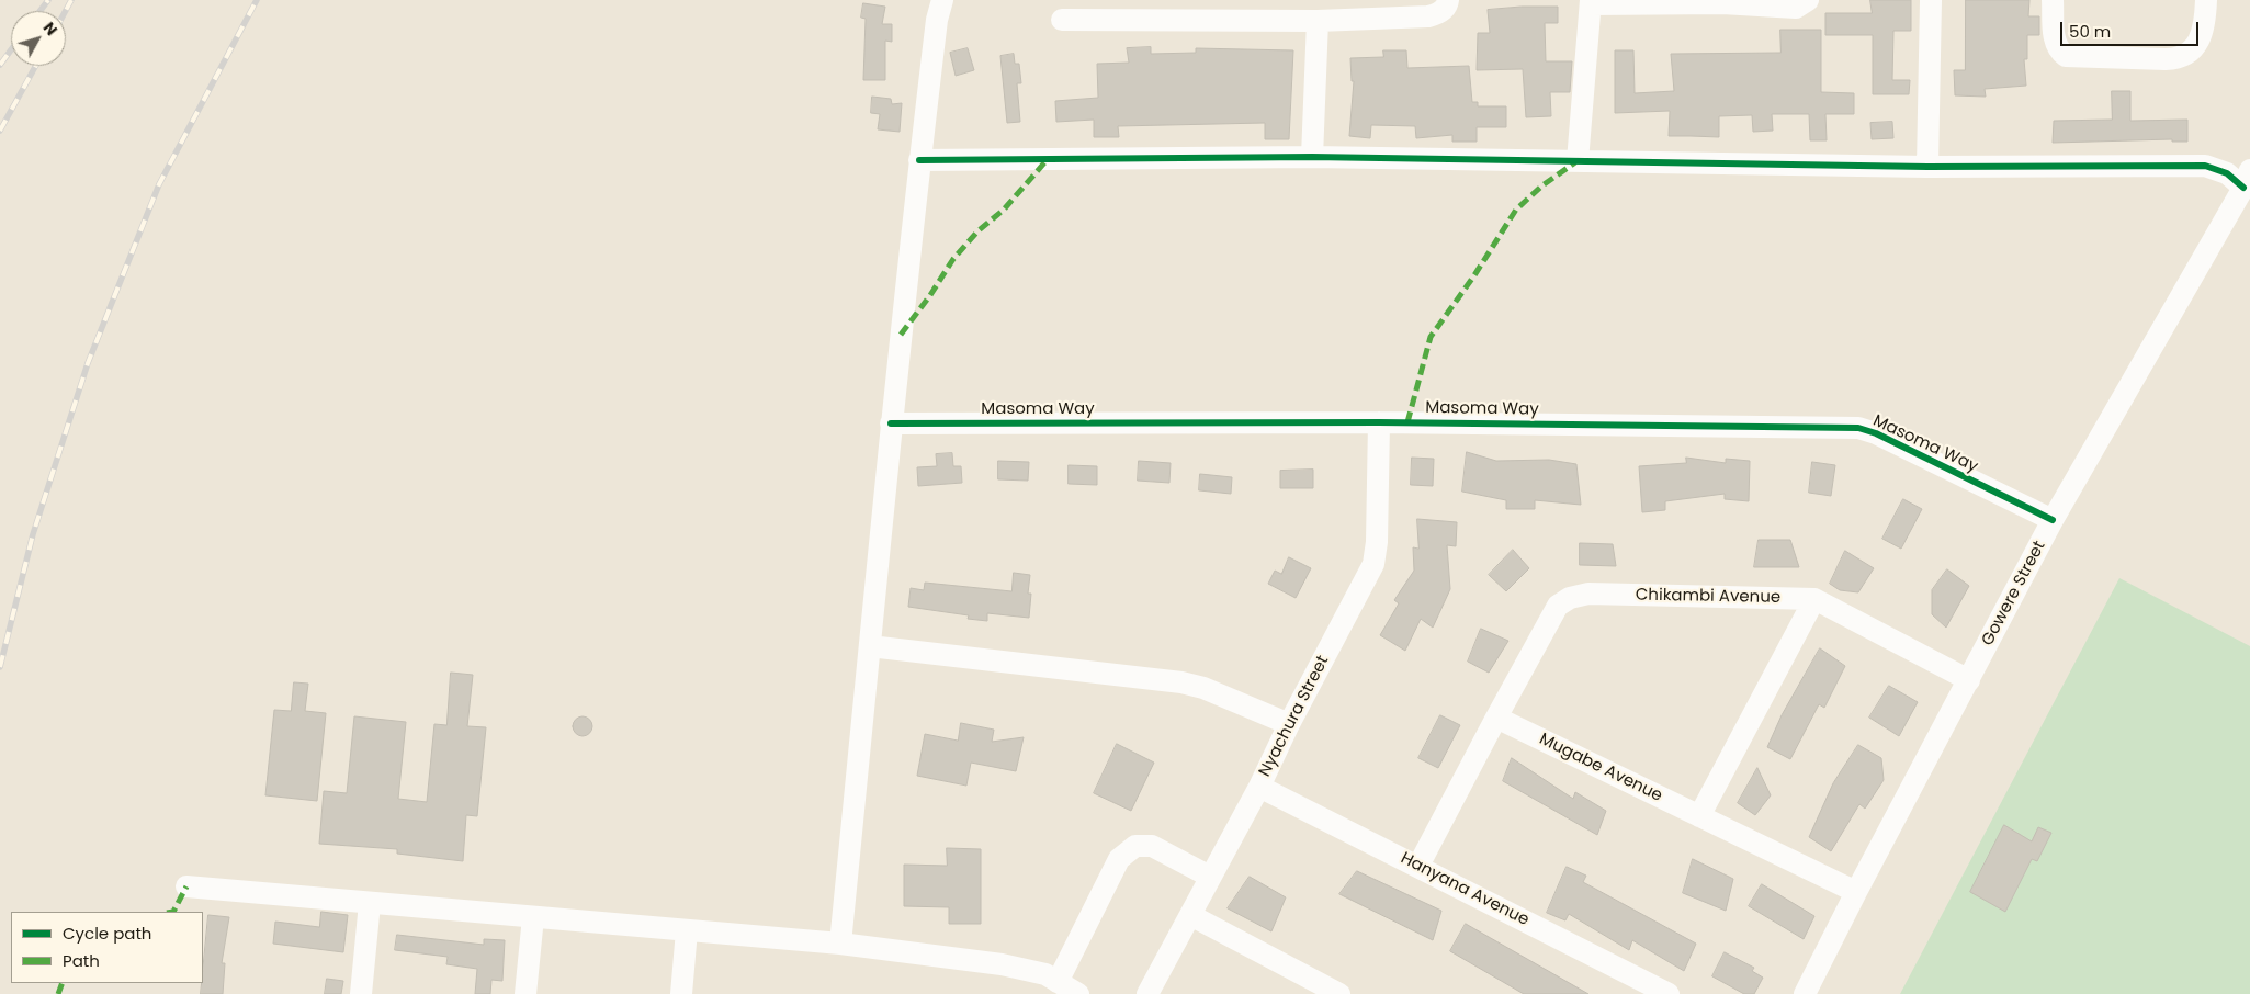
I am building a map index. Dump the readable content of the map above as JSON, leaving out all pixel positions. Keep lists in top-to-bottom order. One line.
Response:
{"streets":{"street":["Masoma Way","Gowere Street","Chikambi Avenue","Nyachura Street","Mugabe Avenue","Hanyana Avenue"]},"crossings":[["Masoma Way","Gowere Street"],["Masoma Way","Nyachura Street"],["Gowere Street","Chikambi Avenue"],["Gowere Street","Mugabe Avenue"],["Chikambi Avenue","Mugabe Avenue"],["Nyachura Street","Hanyana Avenue"]],"legend":["Cycle path","Path"],"scale_bar":"50 m","north":"top right"}
